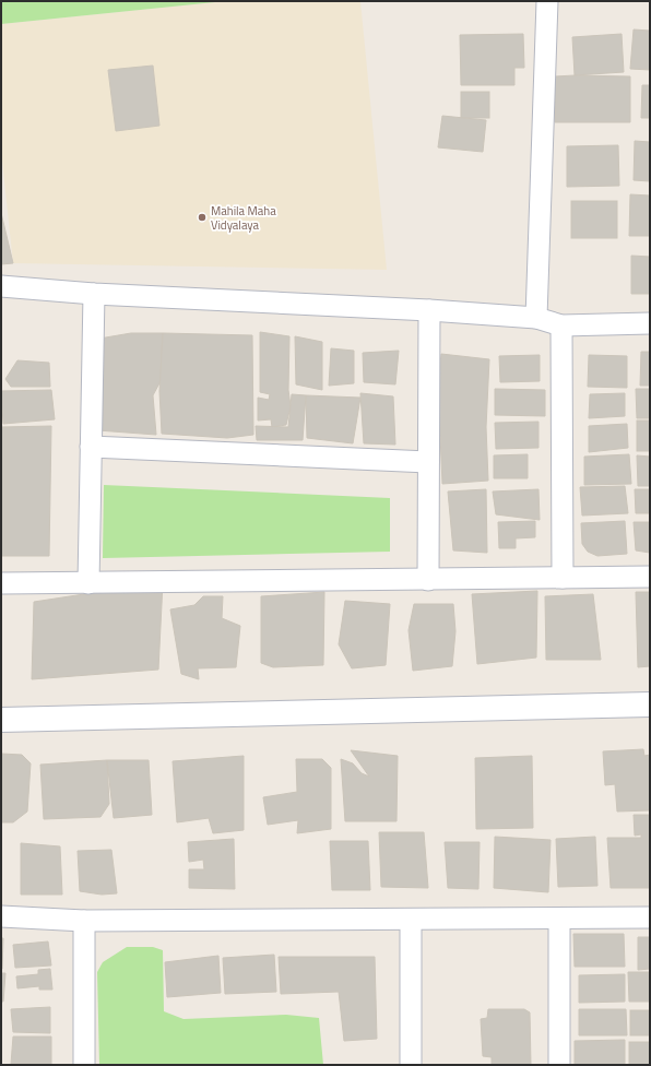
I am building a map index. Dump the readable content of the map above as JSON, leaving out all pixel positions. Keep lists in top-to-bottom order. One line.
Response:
{"places":["Mahila Maha Vidyalaya"]}
